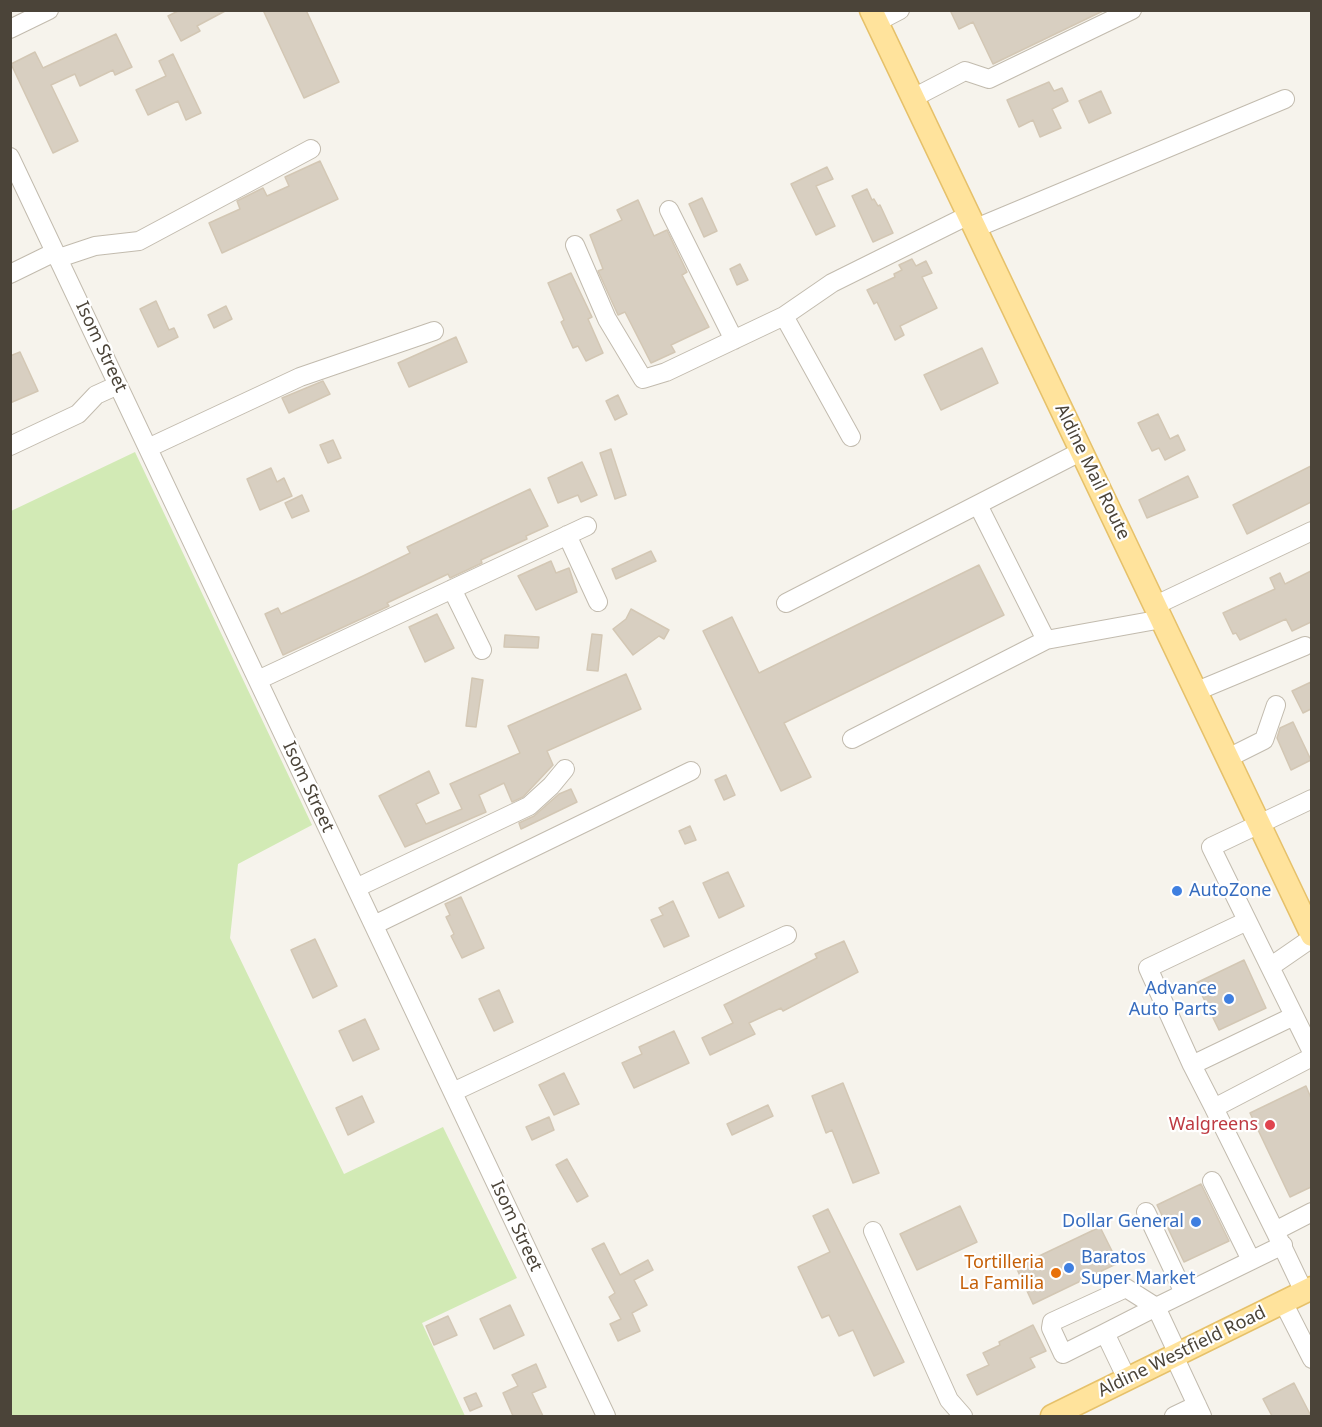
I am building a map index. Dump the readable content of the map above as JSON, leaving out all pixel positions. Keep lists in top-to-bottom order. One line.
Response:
{"streets":{"main road":["Aldine Mail Route","Aldine Westfield Road"],"street":["Isom Street"]},"places":["AutoZone","Advance Auto Parts","Walgreens","Dollar General","Baratos Super Market","Tortilleria La Familia"]}
